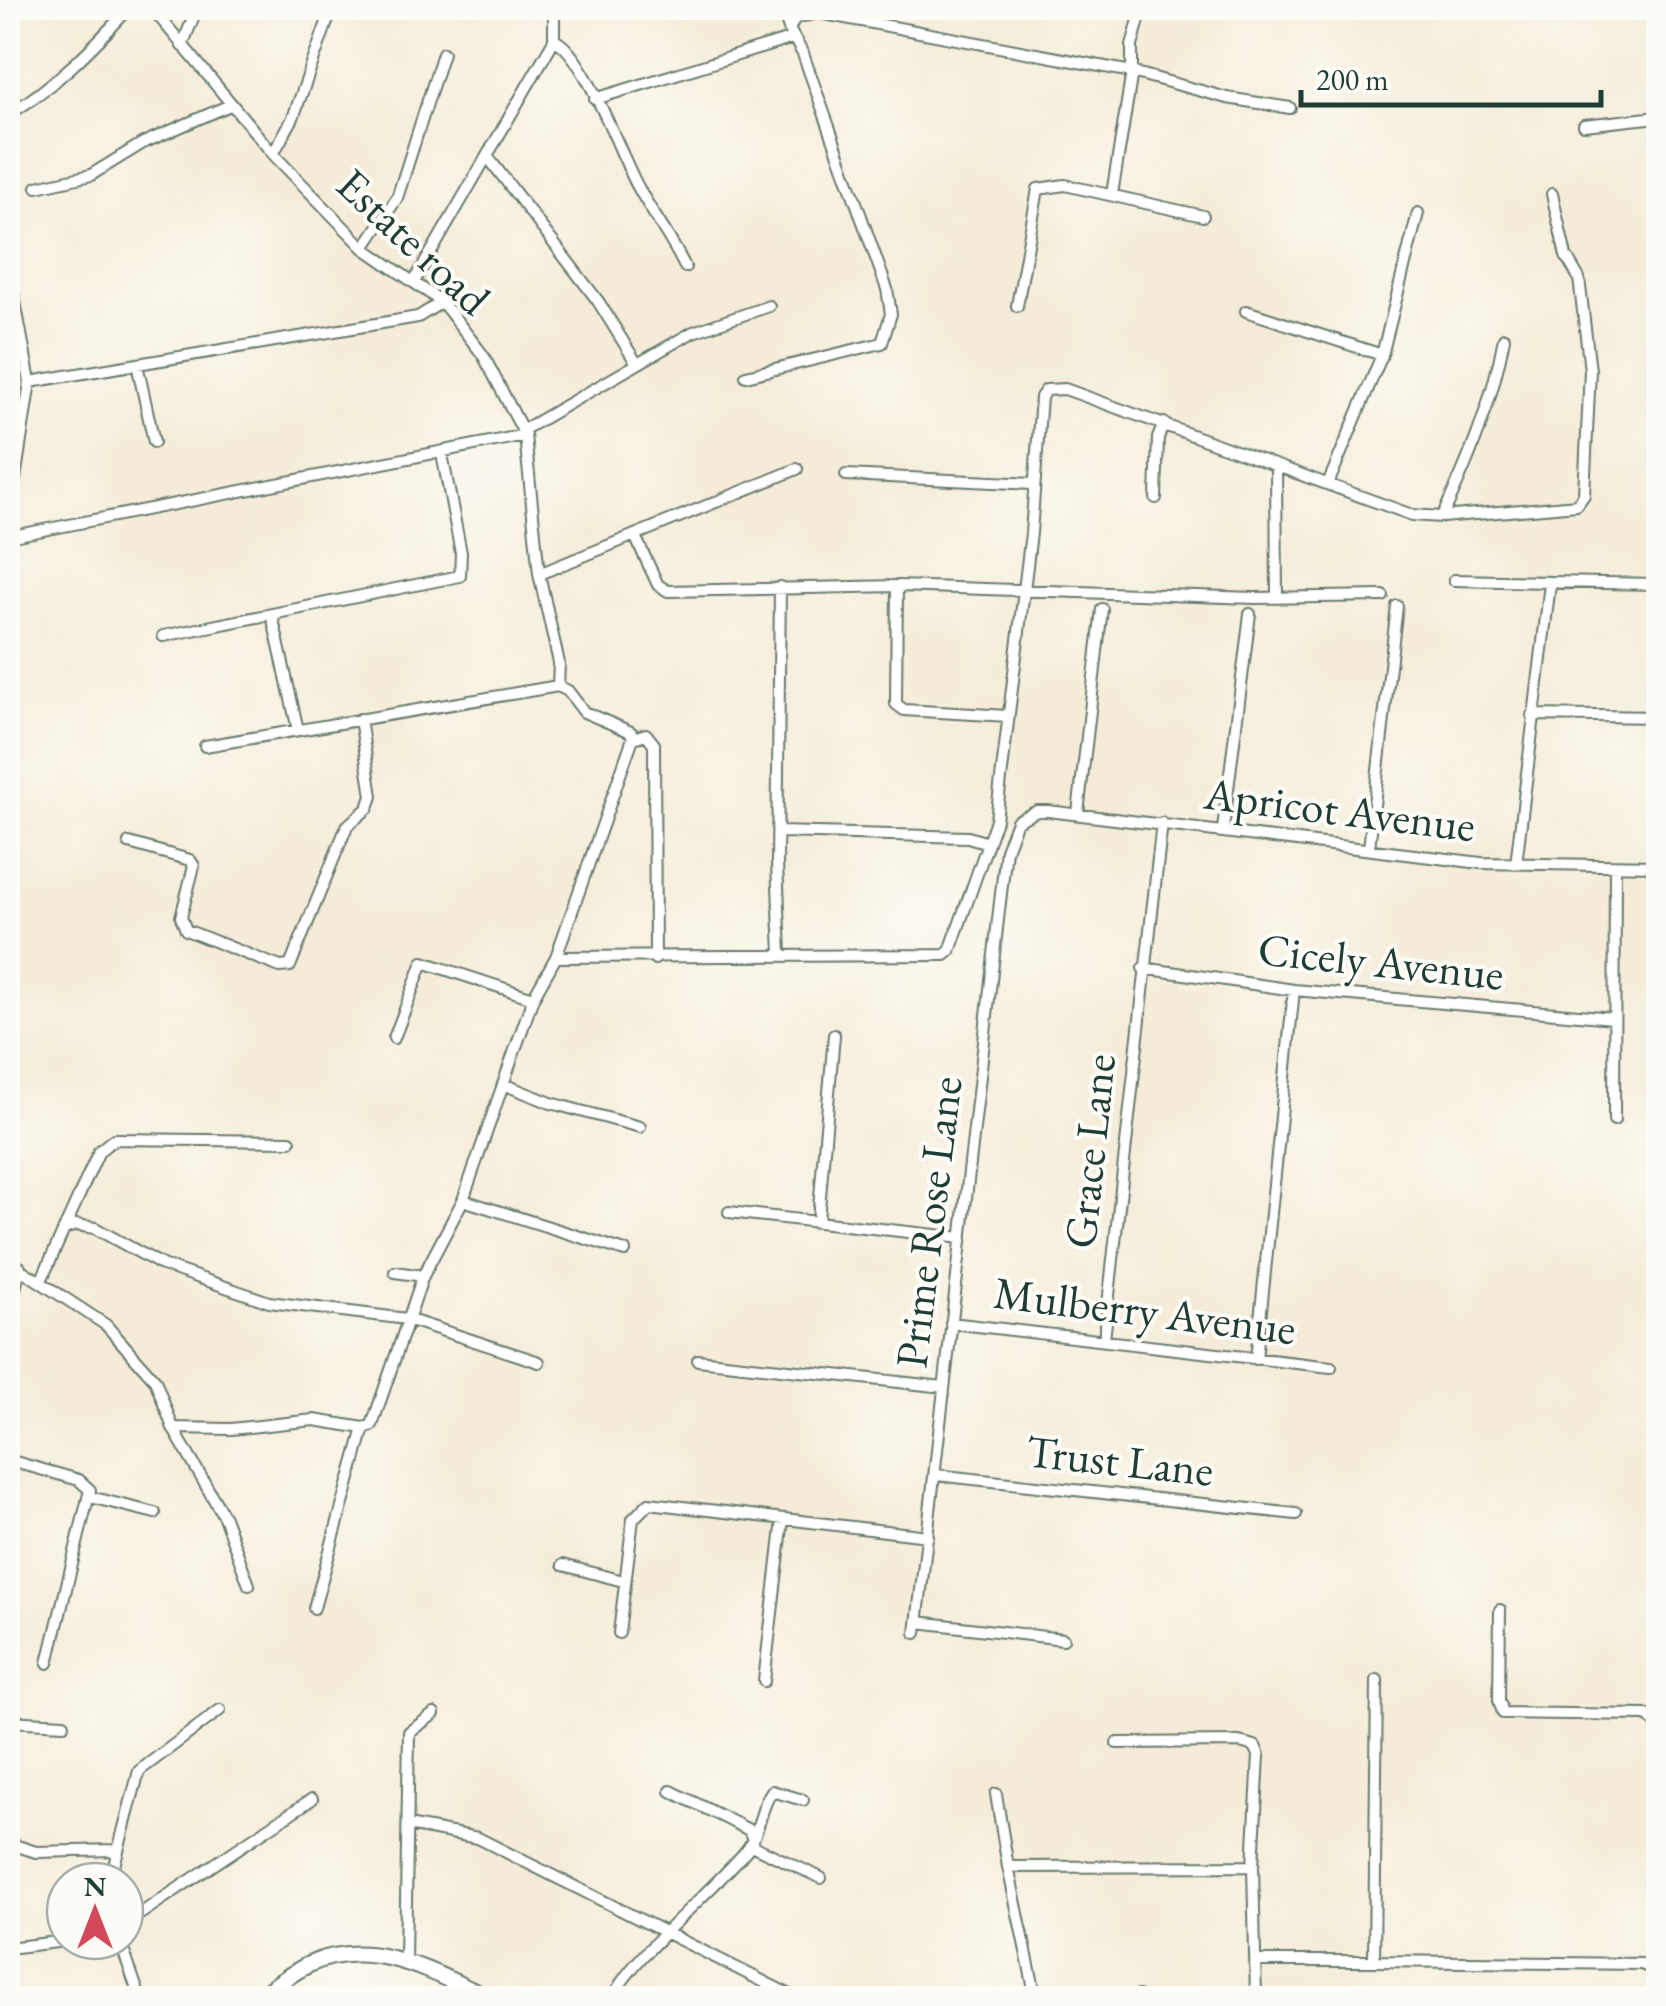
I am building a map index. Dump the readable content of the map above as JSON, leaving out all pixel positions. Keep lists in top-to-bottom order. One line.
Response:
{"streets":{"street":["Estate road","Apricot Avenue","Cicely Avenue","Grace Lane","Prime Rose Lane","Mulberry Avenue","Trust Lane"]},"crossings":[["Apricot Avenue","Grace Lane"],["Apricot Avenue","Prime Rose Lane"],["Cicely Avenue","Grace Lane"],["Grace Lane","Mulberry Avenue"],["Prime Rose Lane","Mulberry Avenue"],["Prime Rose Lane","Trust Lane"]],"scale_bar":"200 m","north":"top"}
